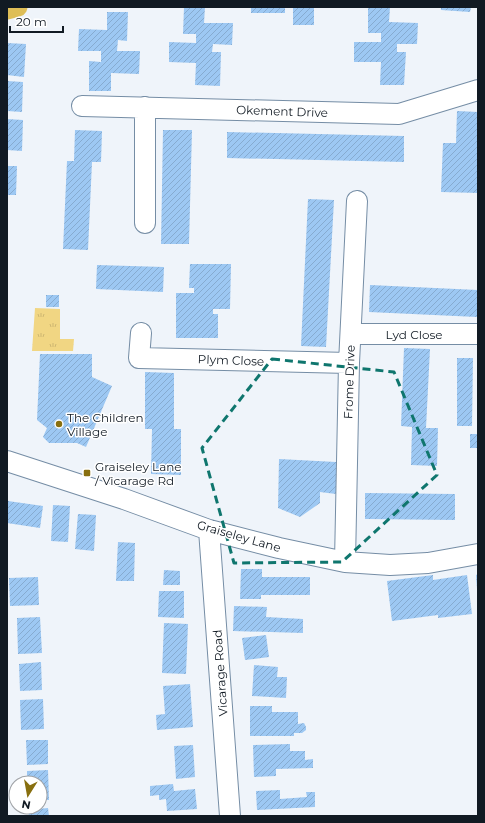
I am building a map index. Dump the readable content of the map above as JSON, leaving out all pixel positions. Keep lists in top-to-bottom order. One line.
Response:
{"streets":{"street":["Okement Drive","Lyd Close","Plym Close","Frome Drive","Graiseley Lane","Vicarage Road"]},"crossings":[["Lyd Close","Frome Drive"],["Plym Close","Frome Drive"],["Frome Drive","Graiseley Lane"],["Graiseley Lane","Vicarage Road"]],"places":{"other":["The Children Village"],"transit":["Graiseley Lane / Vicarage Rd"]},"scale_bar":"20 m","north":"bottom"}
